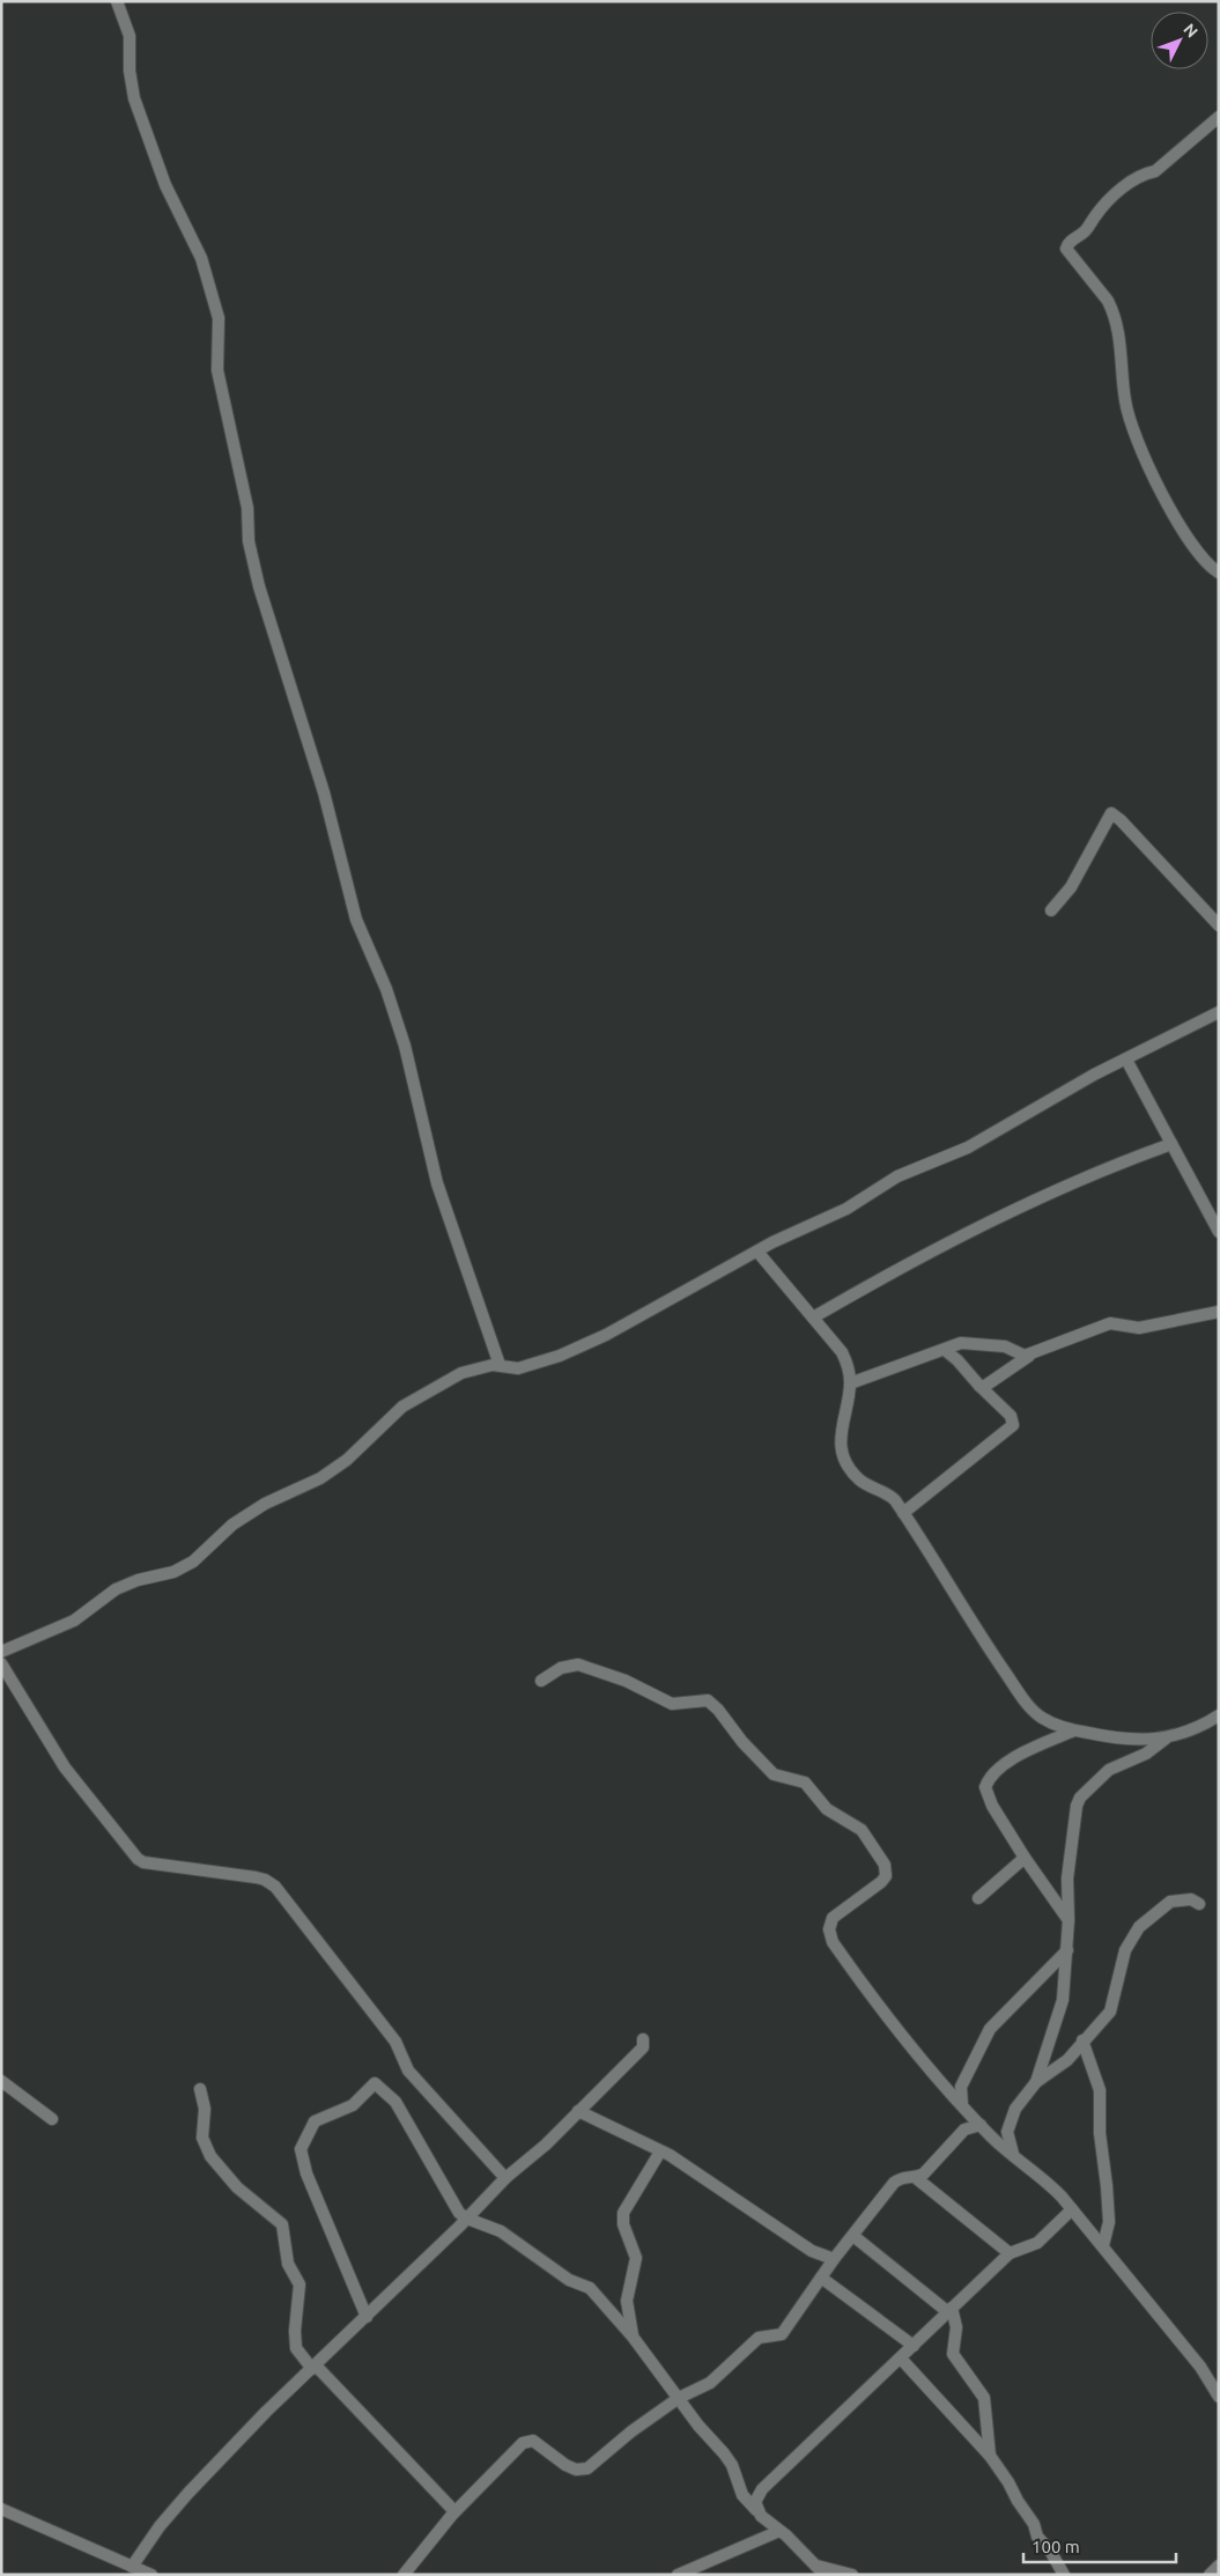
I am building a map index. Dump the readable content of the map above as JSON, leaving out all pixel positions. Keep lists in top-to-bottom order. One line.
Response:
{"scale_bar":"100 m","north":"top right"}
